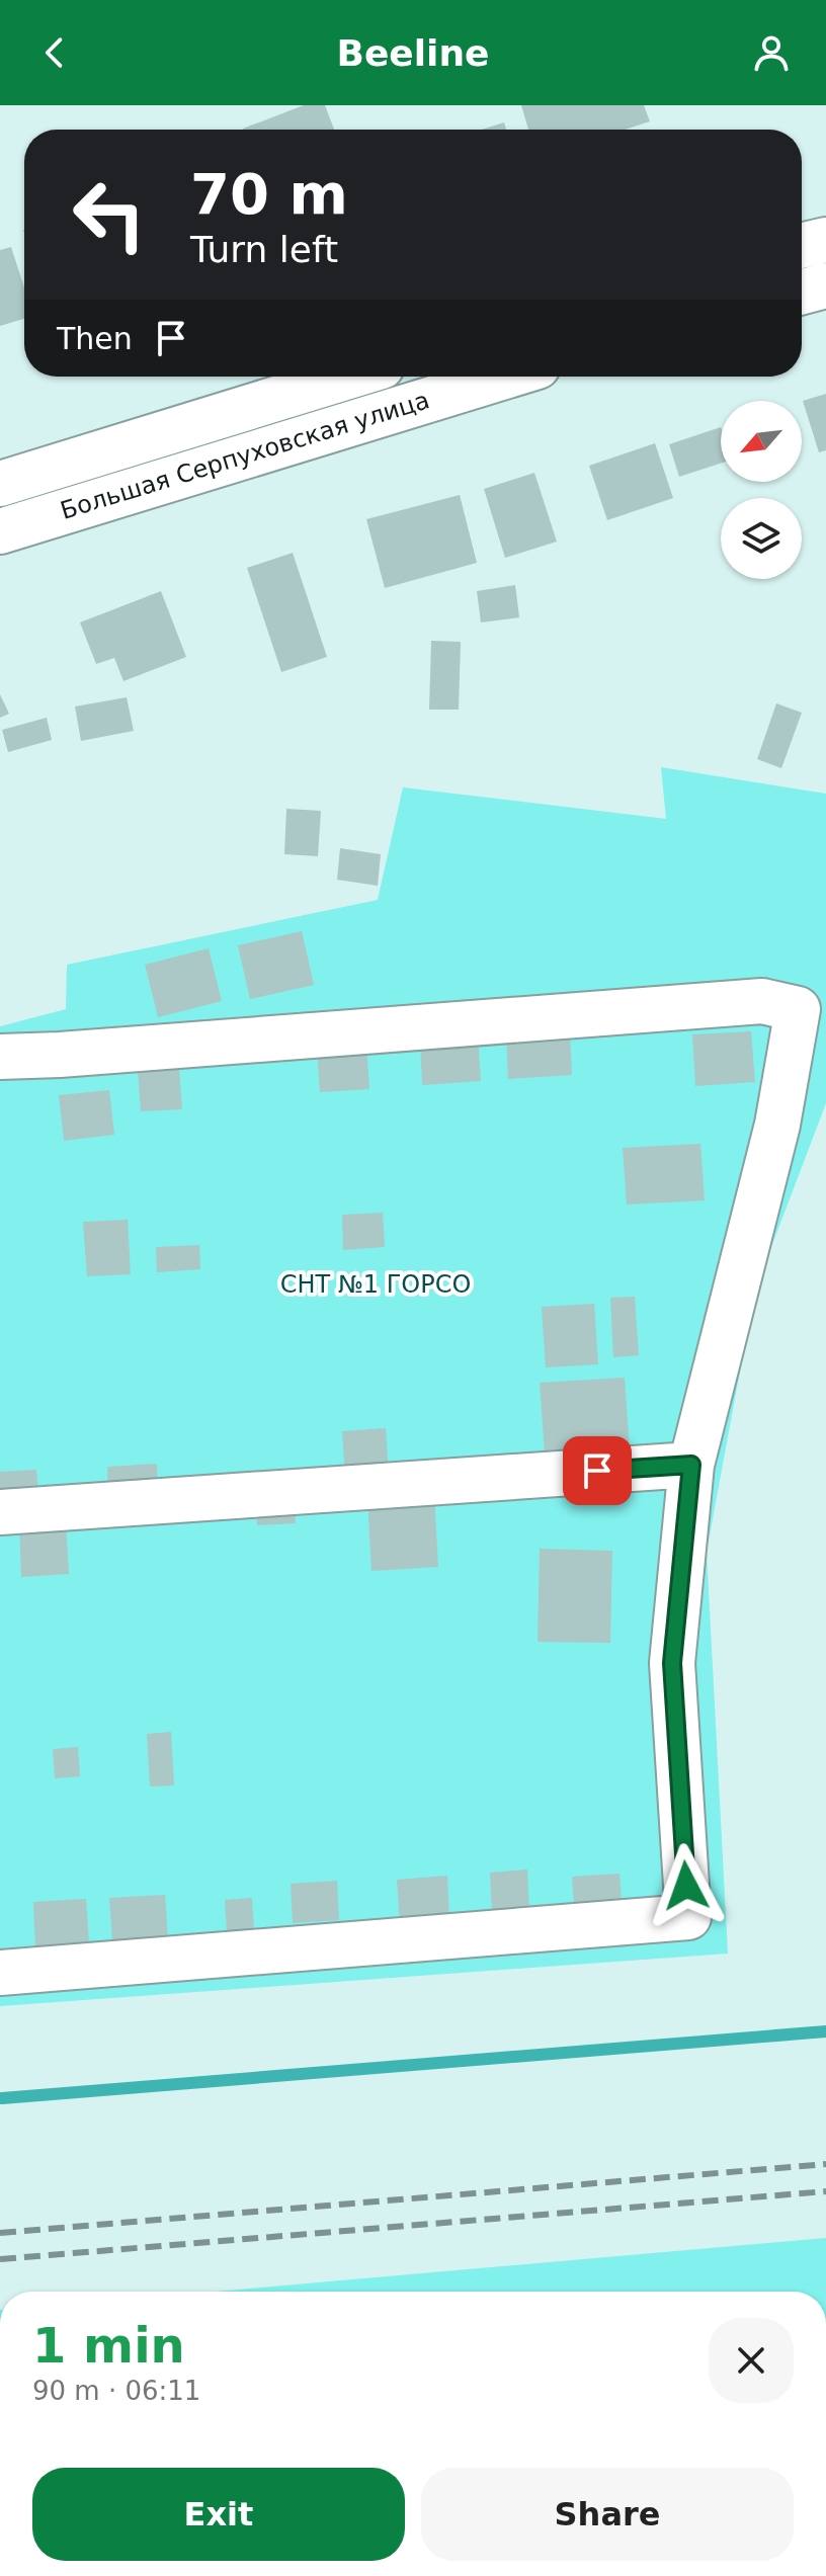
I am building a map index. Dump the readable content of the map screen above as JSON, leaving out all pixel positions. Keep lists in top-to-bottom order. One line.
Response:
{"streets":{"main road":["Большая Серпуховская улица"]},"parks":["СНТ №1 ГОРСО"],"north":"bottom left","page":{"header":"Beeline","turn":["70 m","Turn left"],"then":"Then","heading":["1 min","90 m · 06:11"],"buttons":["Exit","Share"]}}
